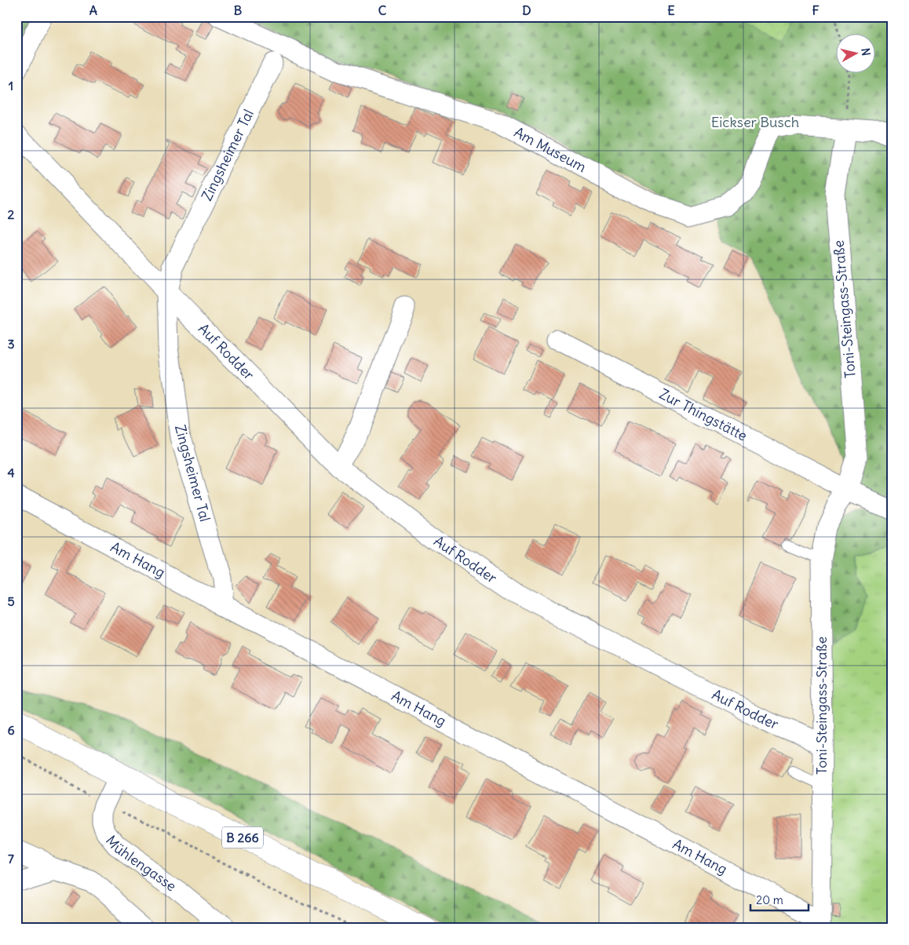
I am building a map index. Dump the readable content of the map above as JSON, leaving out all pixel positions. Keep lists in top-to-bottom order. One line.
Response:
{"streets":{"main road":["B 266"],"street":["Am Museum","Zingsheimer Tal","Toni-Steingass-Straße","Auf Rodder","Zur Thingstätte","Am Hang","Mühlengasse"]},"crossings":[["Am Museum","Toni-Steingass-Straße"],["Zingsheimer Tal","Auf Rodder"],["Zingsheimer Tal","Am Hang"],["Toni-Steingass-Straße","Auf Rodder"],["Toni-Steingass-Straße","Zur Thingstätte"],["Toni-Steingass-Straße","Am Hang"],["B 266","Mühlengasse"]],"parks":["Eickser Busch"],"scale_bar":"20 m","north":"right","grid":{"columns":["A","B","C","D","E","F"],"rows":["1","2","3","4","5","6","7"]}}
